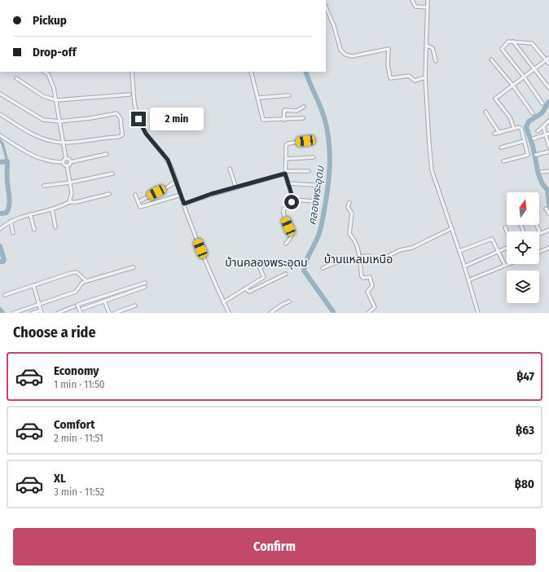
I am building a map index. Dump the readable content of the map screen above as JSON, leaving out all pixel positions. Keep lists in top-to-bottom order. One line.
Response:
{"districts":["บ้านแหลมเหนือ","บ้านคลองพระอุดม"],"water":["คลองพระอุดม"],"north":"top","page":{"banner":["Pickup","Drop-off"],"bubble":"2 min","heading":"Choose a ride","list":[{"name":"Economy","note":"1 min · 11:50","value":"฿47"},{"name":"Comfort","note":"2 min · 11:51","value":"฿63"},{"name":"XL","note":"3 min · 11:52","value":"฿80"}],"buttons":"Confirm"}}
